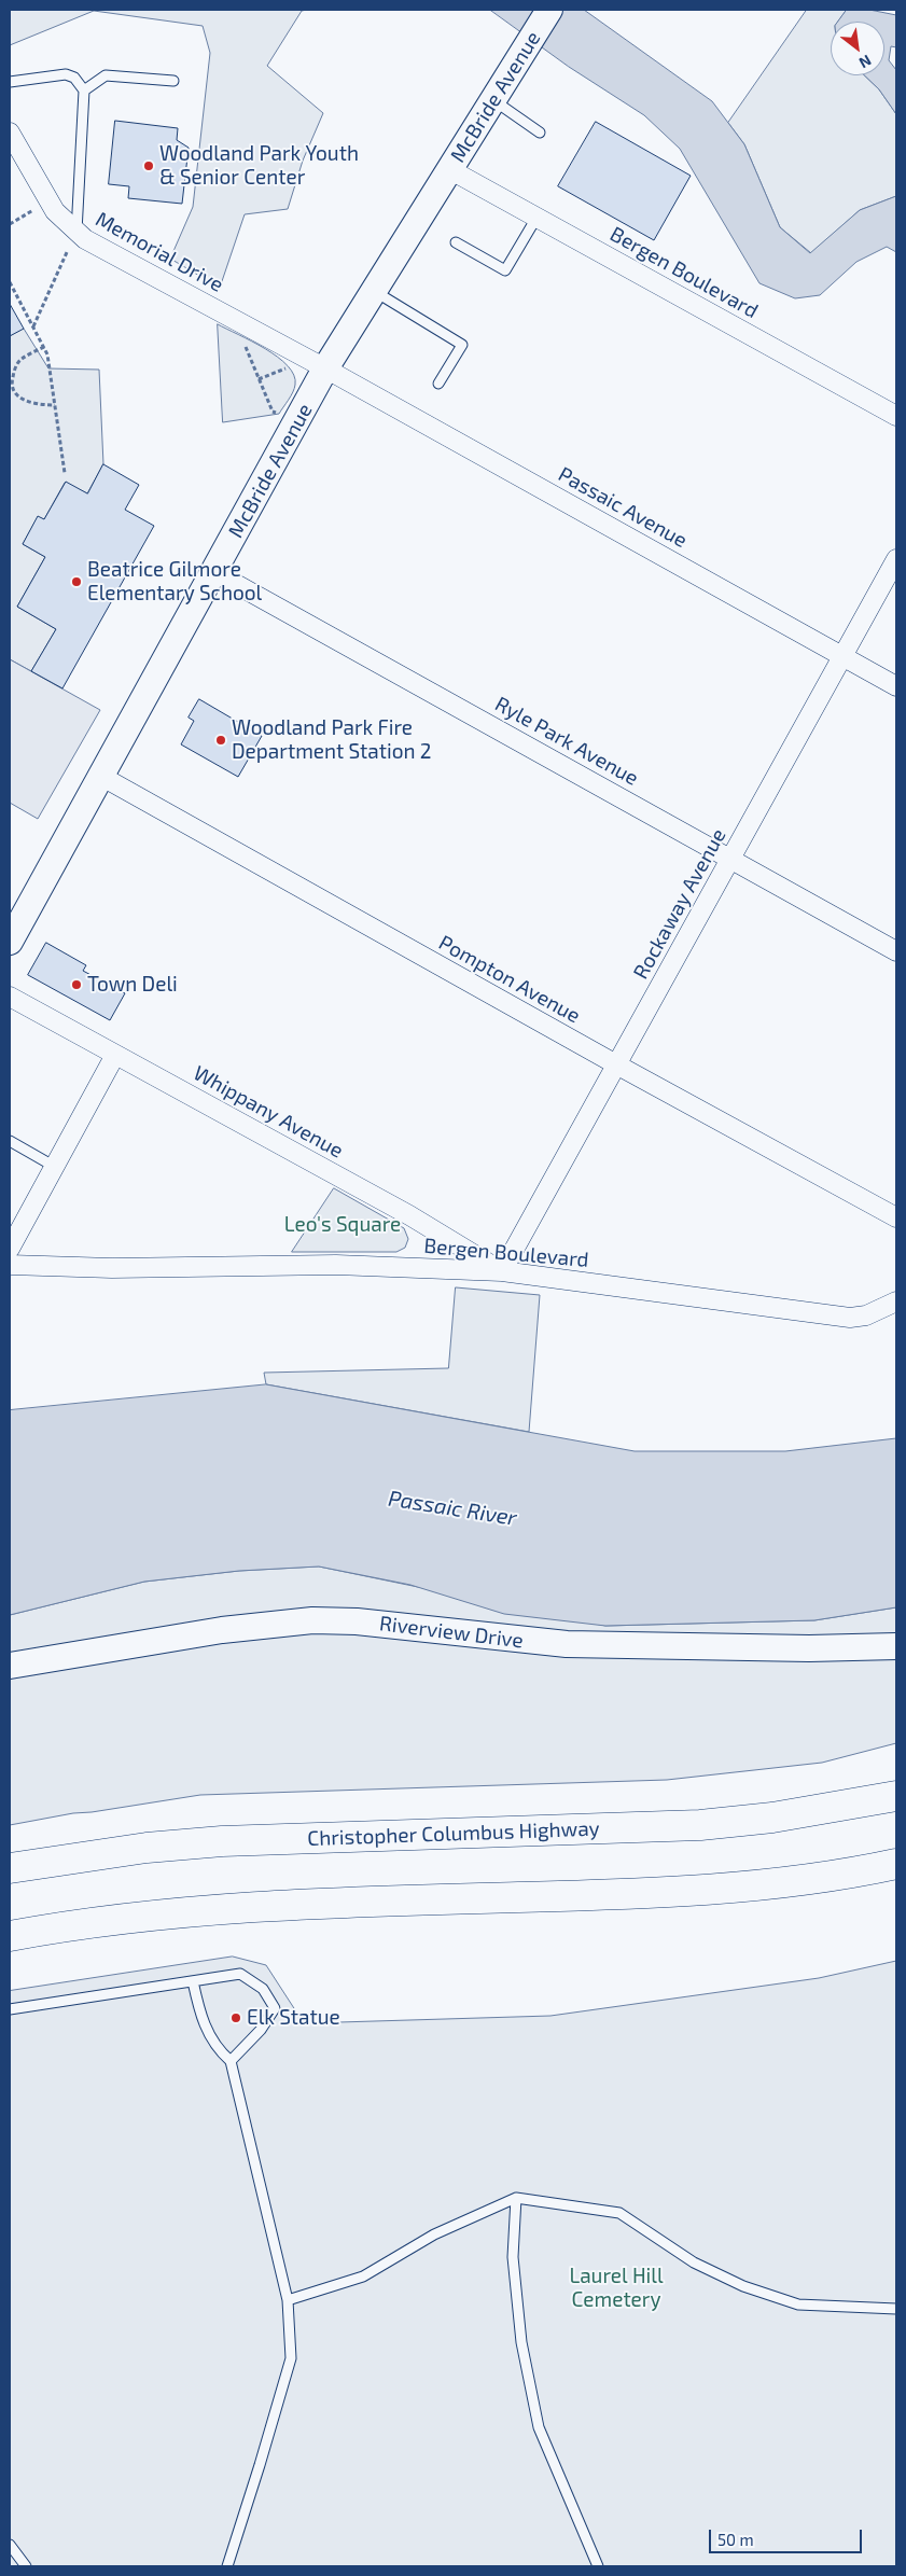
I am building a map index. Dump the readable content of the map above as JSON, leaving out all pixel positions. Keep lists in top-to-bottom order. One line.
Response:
{"streets":{"highway":["Christopher Columbus Highway"],"main road":["McBride Avenue","Riverview Drive"],"street":["Memorial Drive","Bergen Boulevard","Passaic Avenue","Ryle Park Avenue","Rockaway Avenue","Pompton Avenue","Whippany Avenue"]},"crossings":[["McBride Avenue","Memorial Drive"],["McBride Avenue","Bergen Boulevard"],["McBride Avenue","Passaic Avenue"],["McBride Avenue","Ryle Park Avenue"],["McBride Avenue","Pompton Avenue"],["Memorial Drive","Passaic Avenue"],["Bergen Boulevard","Rockaway Avenue"],["Bergen Boulevard","Whippany Avenue"],["Passaic Avenue","Rockaway Avenue"],["Ryle Park Avenue","Rockaway Avenue"],["Rockaway Avenue","Pompton Avenue"],["Rockaway Avenue","Whippany Avenue"]],"water":["Passaic River"],"parks":["Leo's Square","Laurel Hill Cemetery"],"places":["Woodland Park Youth & Senior Center","Beatrice Gilmore Elementary School","Woodland Park Fire Department Station 2","Town Deli","Elk Statue"],"scale_bar":"50 m","north":"bottom right"}
